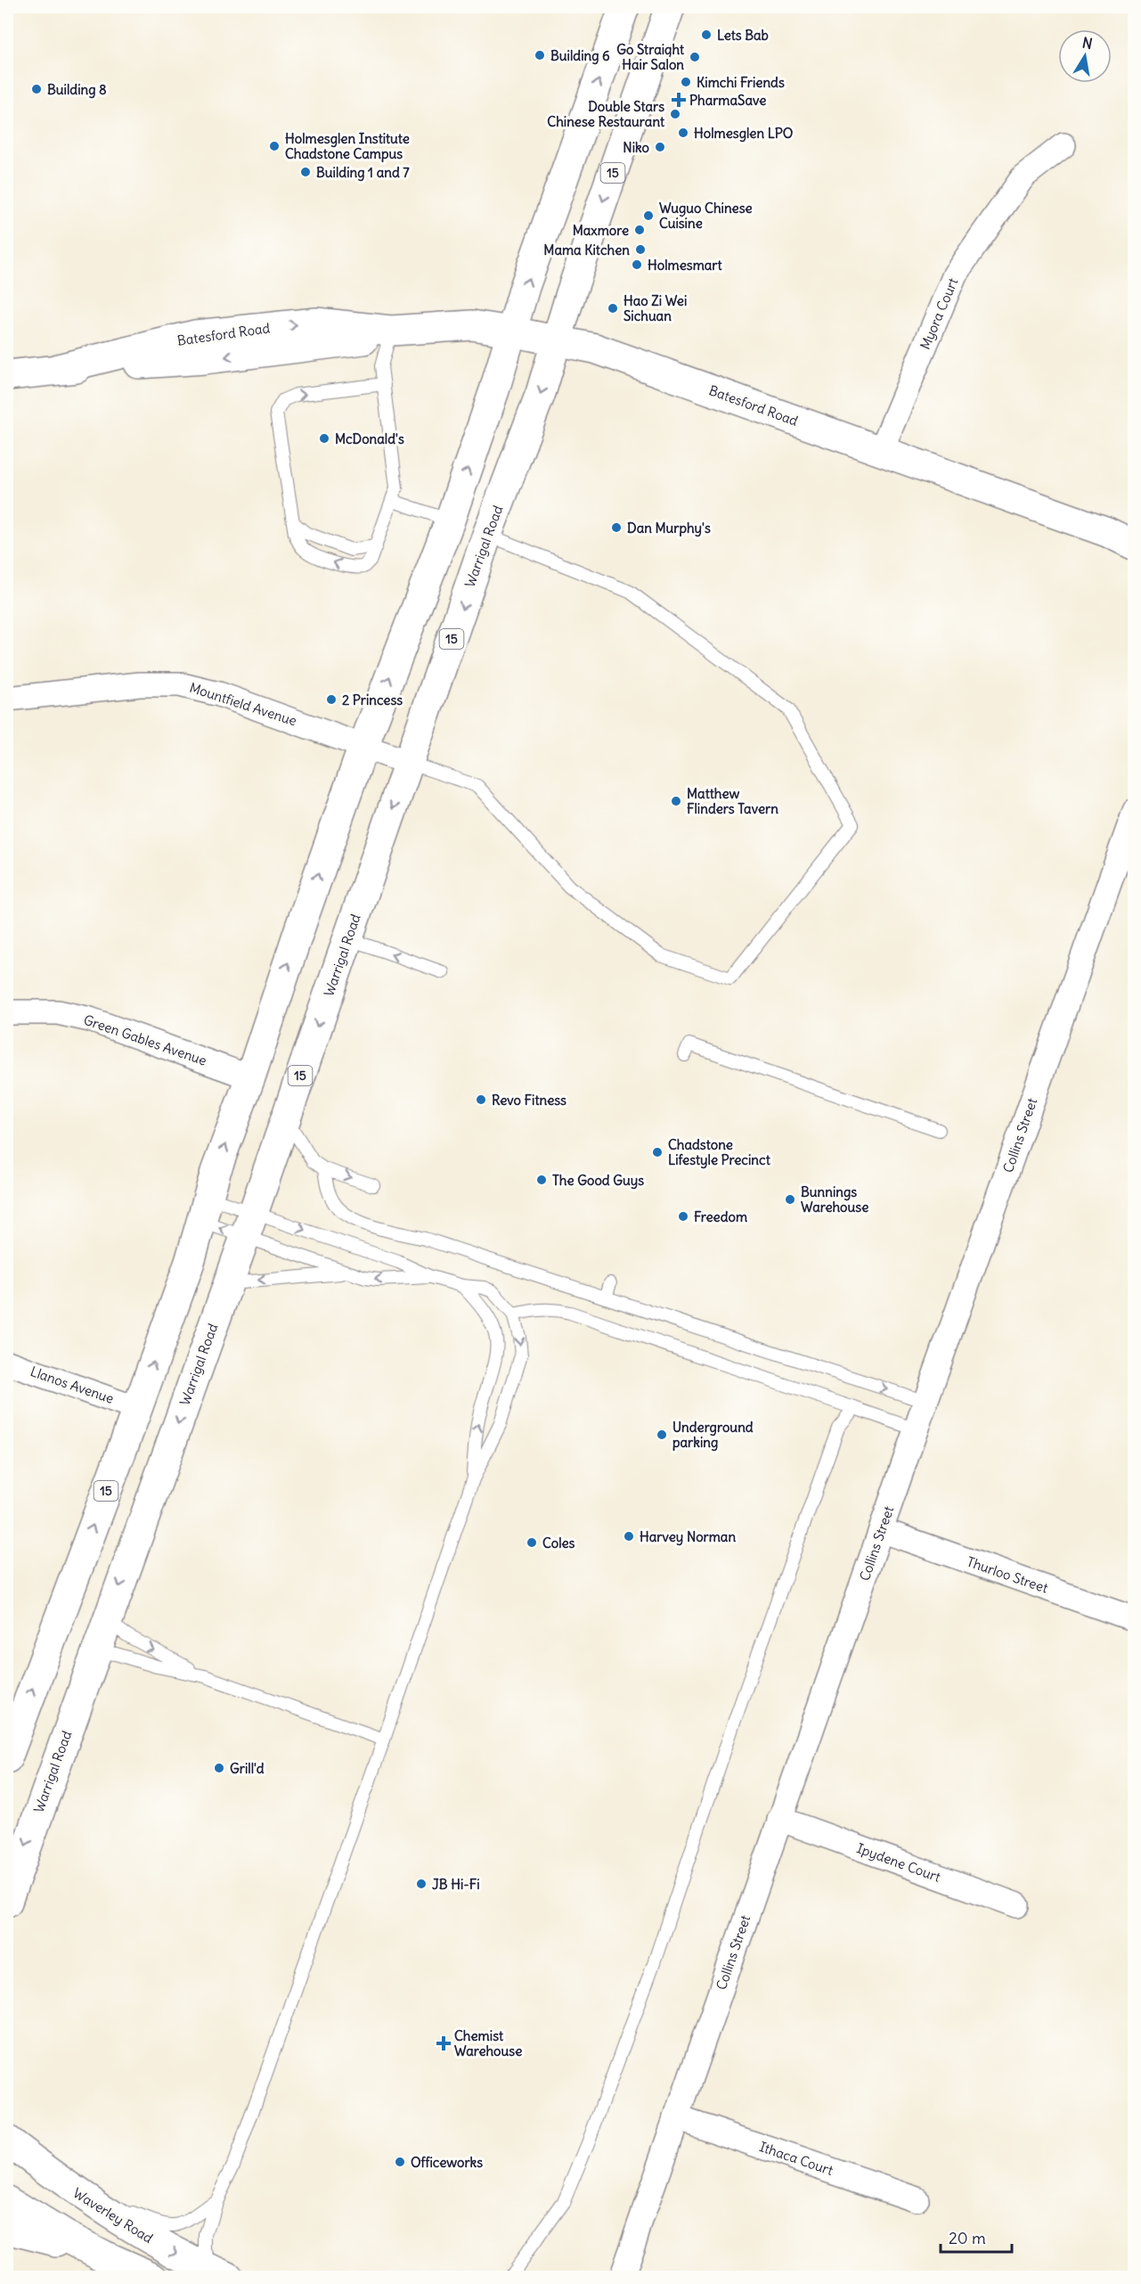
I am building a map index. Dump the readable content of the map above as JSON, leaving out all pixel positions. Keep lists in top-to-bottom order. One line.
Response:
{"streets":{"main road":["15","Batesford Road","Warrigal Road","Waverley Road"],"street":["Myora Court","Mountfield Avenue","Green Gables Avenue","Collins Street","Llanos Avenue","Thurloo Street","Ipydene Court","Ithaca Court"]},"crossings":[["15","Batesford Road"],["15","Mountfield Avenue"],["15","Green Gables Avenue"],["15","Llanos Avenue"],["Myora Court","Batesford Road"],["Batesford Road","Warrigal Road"],["Warrigal Road","Mountfield Avenue"],["Collins Street","Thurloo Street"],["Collins Street","Ipydene Court"],["Collins Street","Ithaca Court"]],"places":{"other":["Lets Bab","Building 6","Go Straight Hair Salon","Kimchi Friends","Building 8","Double Stars Chinese Restaurant","Holmesglen LPO","Holmesglen Institute Chadstone Campus","Niko","Building 1 and 7","Wuguo Chinese Cuisine","Maxmore","Mama Kitchen","Holmesmart","Hao Zi Wei Sichuan","McDonald's","Dan Murphy's","2 Princess","Matthew Flinders Tavern","Revo Fitness","Chadstone Lifestyle Precinct","The Good Guys","Bunnings Warehouse","Freedom","Underground parking","Harvey Norman","Coles","Grill'd","JB Hi-Fi","Officeworks"],"health":["PharmaSave","Chemist Warehouse"]},"scale_bar":"20 m","north":"top"}
